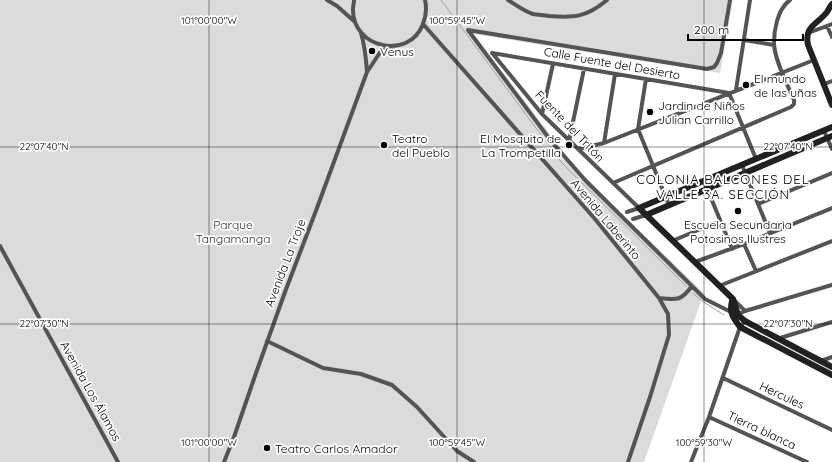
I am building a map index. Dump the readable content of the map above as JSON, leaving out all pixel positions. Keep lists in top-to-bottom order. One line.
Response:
{"streets":{"street":["Calle Fuente del Desierto","Fuente del Tritón","Avenida Laberinto","Avenida La Troje","Avenida Los Álamos","Hercules","Tierra blanca"]},"crossings":[["Calle Fuente del Desierto","Fuente del Tritón"]],"districts":["COLONIA BALCONES DEL VALLE 3A. SECCIÓN"],"parks":["Parque Tangamanga"],"places":["Venus","El mundo de las uñas","Jardin de Niños Julian Carrillo","Teatro del Pueblo","El Mosquito de La Trompetilla","Escuela Secundaria Potosinos Ilustres","Teatro Carlos Amador"],"scale_bar":"200 m","coordinates":["101°00'00\"W","100°59'45\"W","22°07'40\"N","22°07'30\"N","100°59'30\"W"]}
